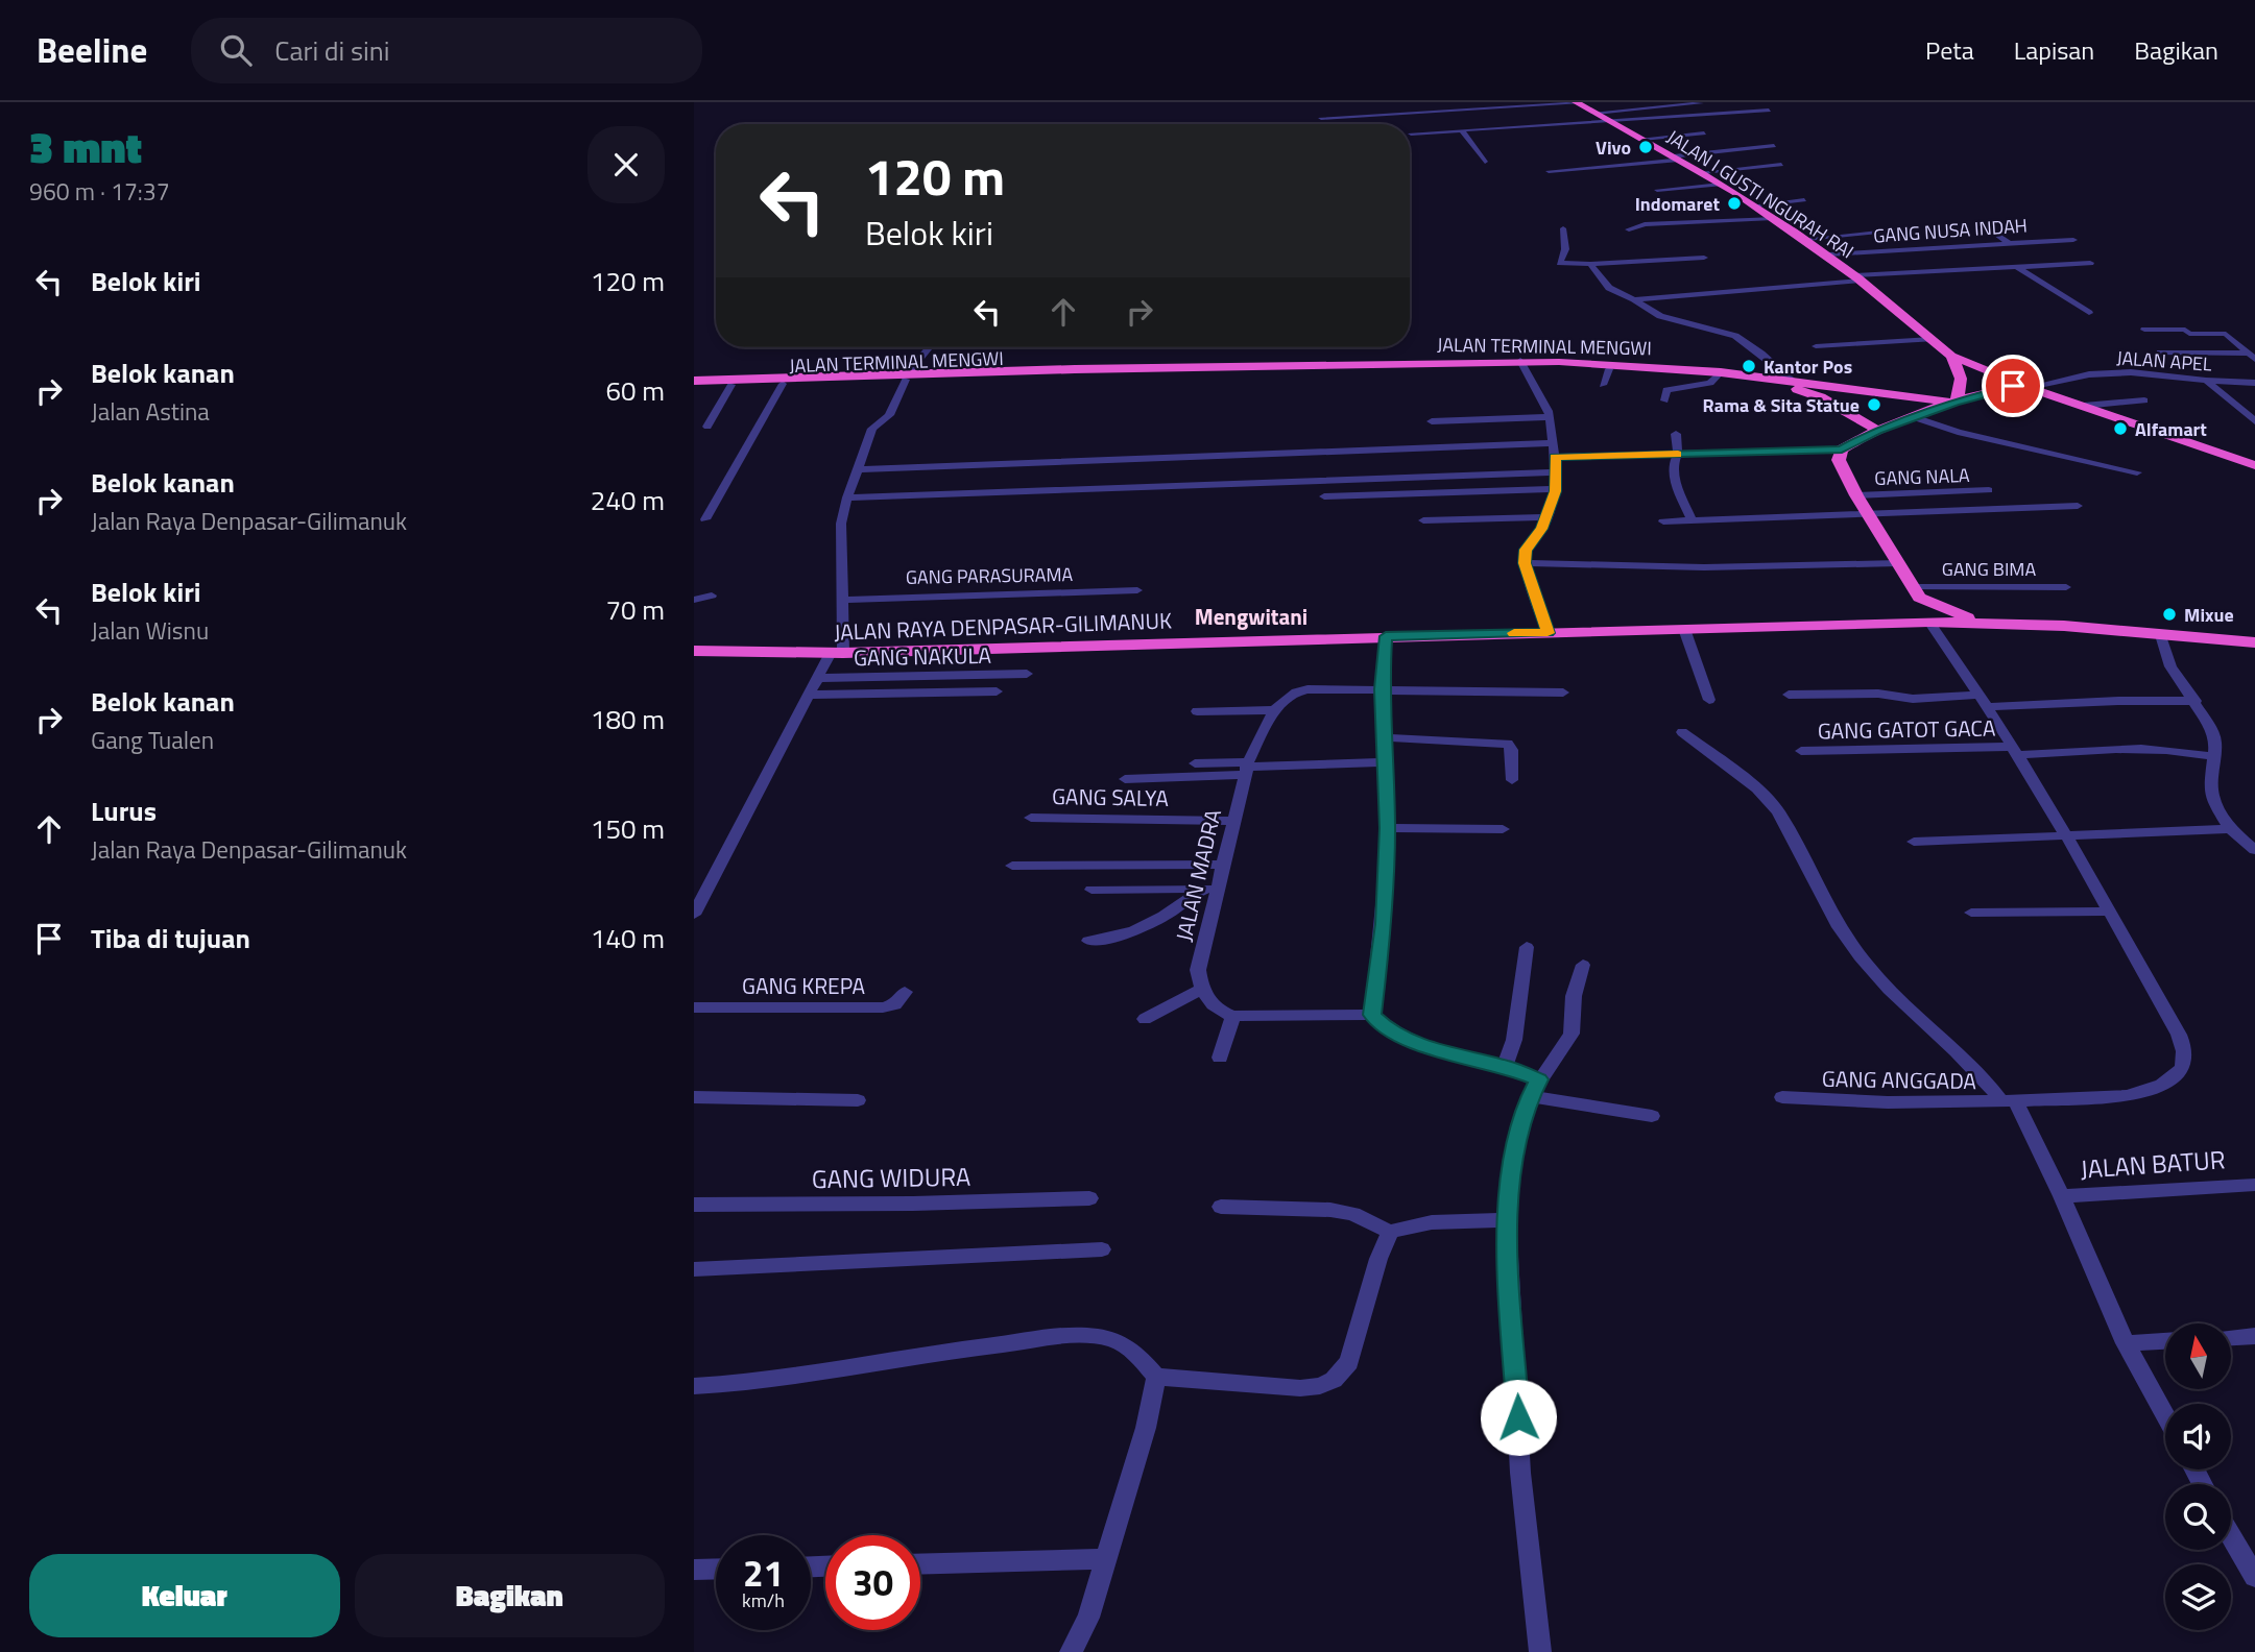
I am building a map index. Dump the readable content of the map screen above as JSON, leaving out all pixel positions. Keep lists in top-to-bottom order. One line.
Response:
{"streets":{"highway":["JALAN I GUSTI NGURAH RAI","JALAN TERMINAL MENGWI","JALAN RAYA DENPASAR-GILIMANUK"],"street":["GANG NUSA INDAH","JALAN APEL","GANG NALA","GANG BIMA","GANG PARASURAMA","GANG NAKULA","GANG GATOT GACA","GANG SALYA","JALAN MADRA","GANG KREPA","GANG ANGGADA","JALAN BATUR","GANG WIDURA"]},"crossings":[["JALAN I GUSTI NGURAH RAI","GANG NUSA INDAH"],["JALAN I GUSTI NGURAH RAI","JALAN APEL"],["GANG BIMA","JALAN RAYA DENPASAR-GILIMANUK"],["GANG SALYA","JALAN MADRA"]],"districts":["Mengwitani"],"places":["Vivo","Indomaret","Kantor Pos","Rama & Sita Statue","Alfamart","Mixue"],"north":"top","page":{"header":"Beeline","search":"Cari di sini","nav":["Peta","Lapisan","Bagikan"],"heading":["3 mnt","960 m · 17:37"],"turn":["120 m","Belok kiri"],"list":[{"name":"Belok kiri","value":"120 m"},{"name":"Belok kanan","note":"Jalan Astina","value":"60 m"},{"name":"Belok kanan","note":"Jalan Raya Denpasar-Gilimanuk","value":"240 m"},{"name":"Belok kiri","note":"Jalan Wisnu","value":"70 m"},{"name":"Belok kanan","note":"Gang Tualen","value":"180 m"},{"name":"Lurus","note":"Jalan Raya Denpasar-Gilimanuk","value":"150 m"},{"name":"Tiba di tujuan","value":"140 m"}],"speed":"21 km/h","limit":"30","buttons":["Keluar","Bagikan"]}}
